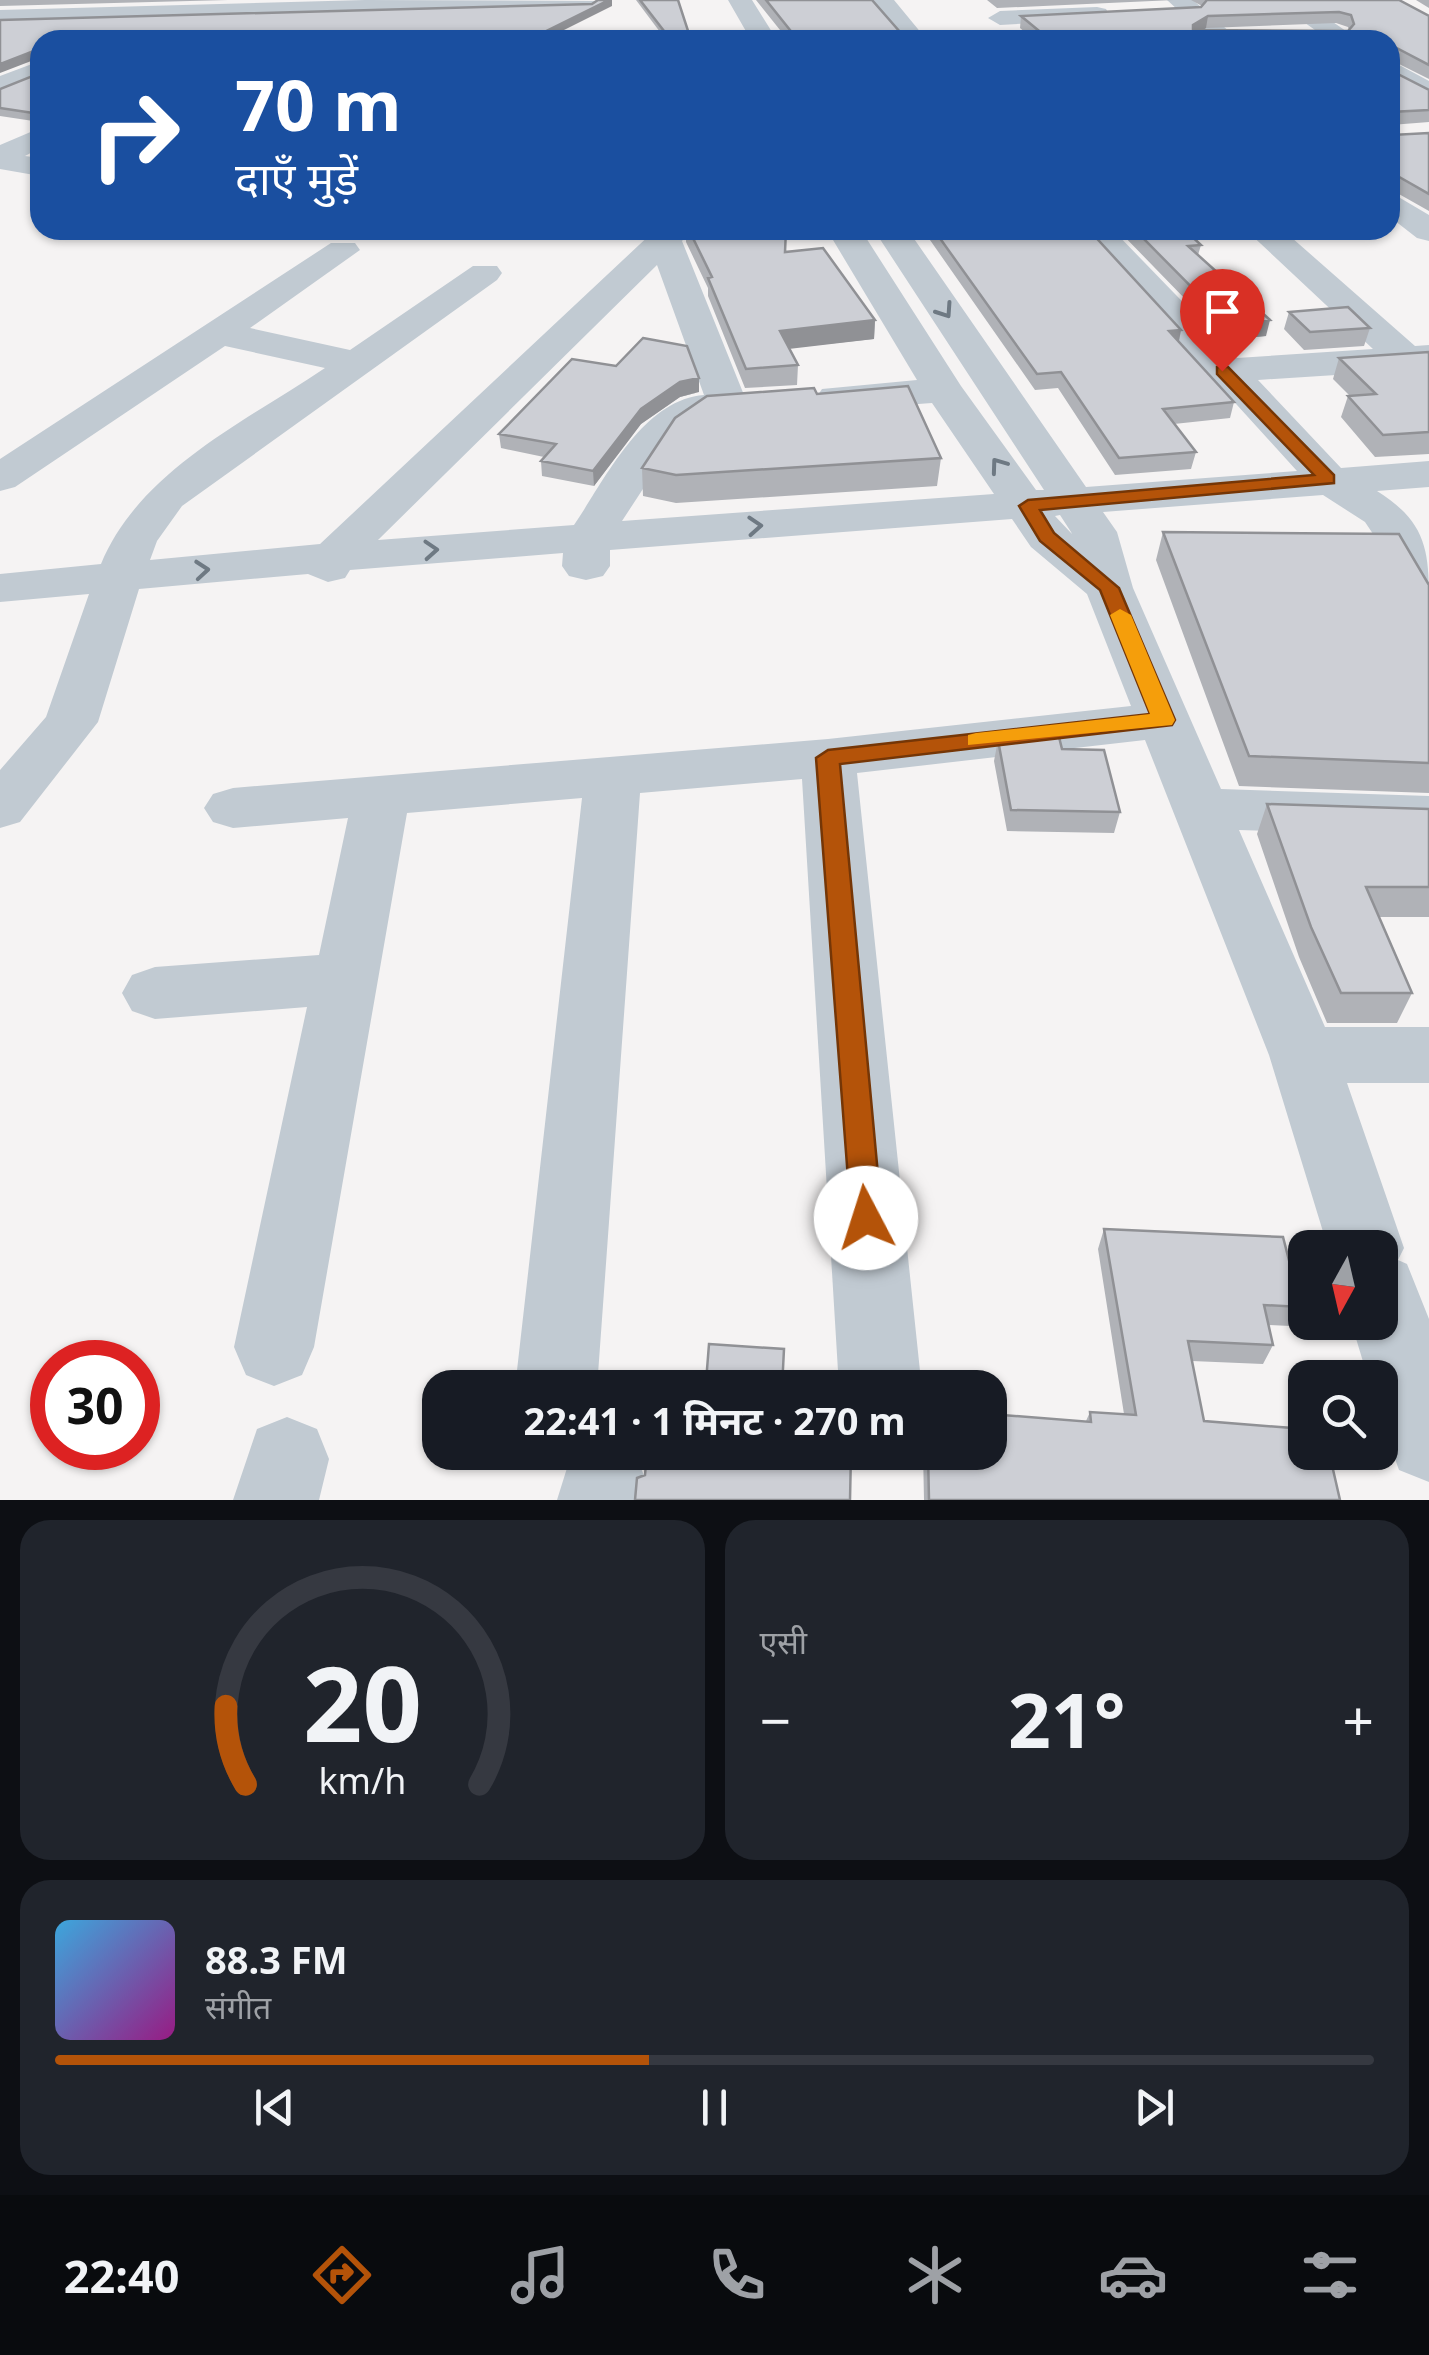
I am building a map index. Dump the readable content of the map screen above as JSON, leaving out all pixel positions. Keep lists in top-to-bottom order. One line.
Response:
{"north":"bottom","page":{"turn":["70 m","दाएँ मुड़ें"],"limit":"30","trip":"22:41 · 1 मिनट · 270 m","tile":"एसी","heat":["−","21°","+"],"song":["88.3 FM","संगीत"],"tabs":"22:40","gauge":["20","km/h"]}}
